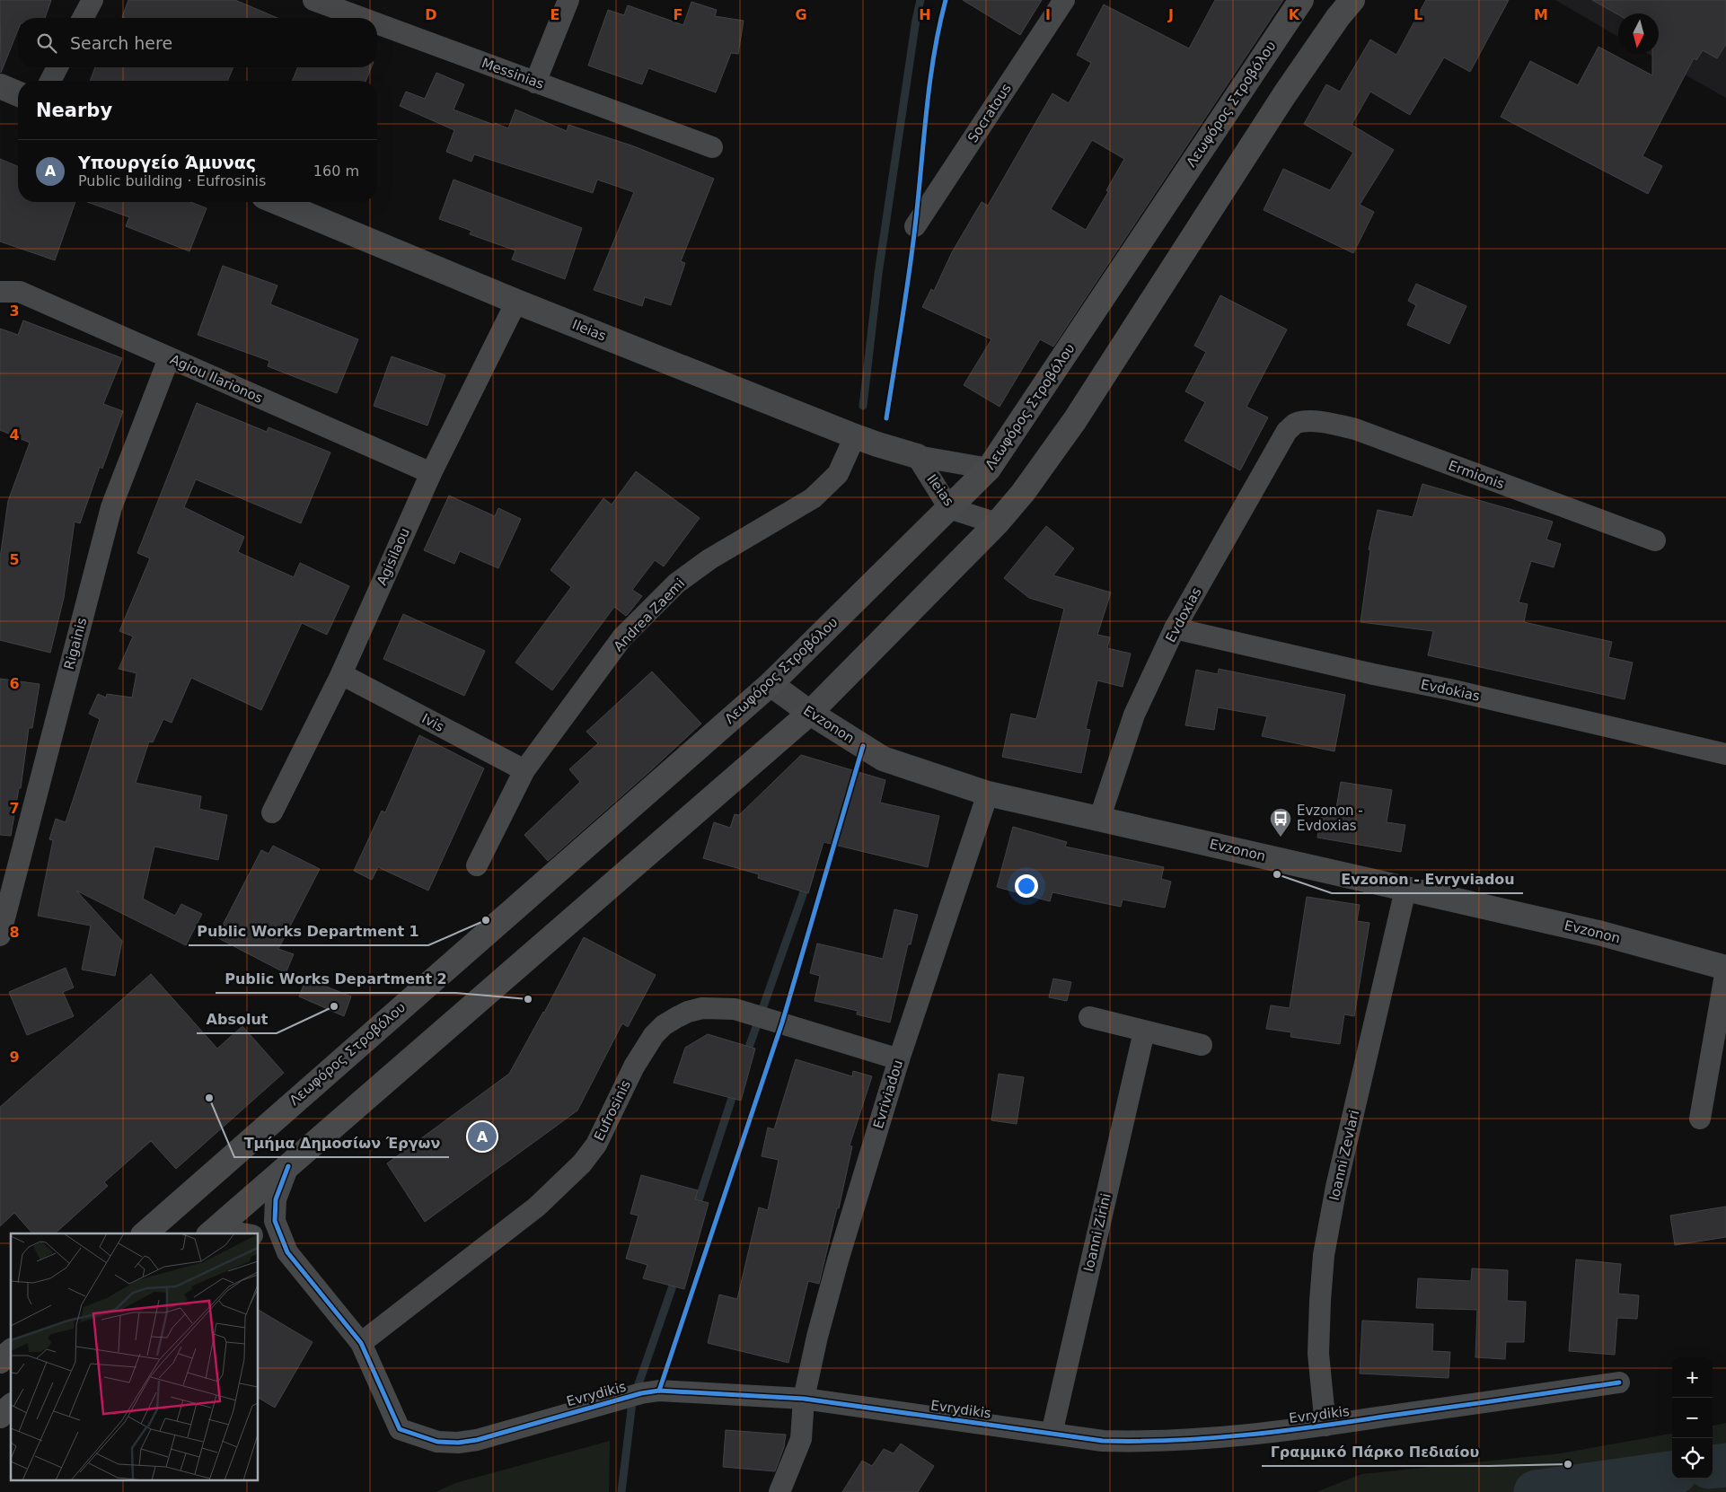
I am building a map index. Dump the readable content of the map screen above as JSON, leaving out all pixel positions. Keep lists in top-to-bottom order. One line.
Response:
{"streets":{"main road":["Λεωφόρος Στροβόλου"],"street":["Messinias","Socratous","Ileias","Agiou Ilarionos","Ermionis","Agisilaou","Andrea Zaemi","Evdoxias","Rigainis","Evdokias","Ivis","Evzonon","Evriviadou","Eufrosinis","Ioanni Zevlari","Ioanni Zirini","Evrydikis"]},"crossings":[["Λεωφόρος Στροβόλου","Ileias"],["Λεωφόρος Στροβόλου","Evzonon"],["Ileias","Agisilaou"],["Ileias","Andrea Zaemi"],["Agiou Ilarionos","Agisilaou"],["Agiou Ilarionos","Rigainis"],["Ermionis","Evdoxias"],["Agisilaou","Ivis"],["Andrea Zaemi","Ivis"],["Evdoxias","Evdokias"],["Evdoxias","Evzonon"],["Evzonon","Evriviadou"],["Evzonon","Ioanni Zevlari"],["Evriviadou","Eufrosinis"],["Evriviadou","Evrydikis"],["Eufrosinis","Evrydikis"],["Ioanni Zevlari","Evrydikis"],["Ioanni Zirini","Evrydikis"]],"places":{"bus stop":["Evzonon - Evdoxias"],"other":["Evzonon - Evryviadou","Public Works Department 1","Public Works Department 2","Absolut","Τμήμα Δημοσίων Έργων","Γραμμικό Πάρκο Πεδιαίου"]},"north":"bottom","page":{"search":"Search here","heading":"Nearby","list":[{"mark":"A","name":"Υπουργείο Άμυνας","note":"Public building · Eufrosinis","value":"160 m"}],"pins":"A","map_buttons":["+","−"]},"grid":{"columns":["D","E","F","G","H","I","J","K","L","M"],"rows":["3","4","5","6","7","8","9"]}}
